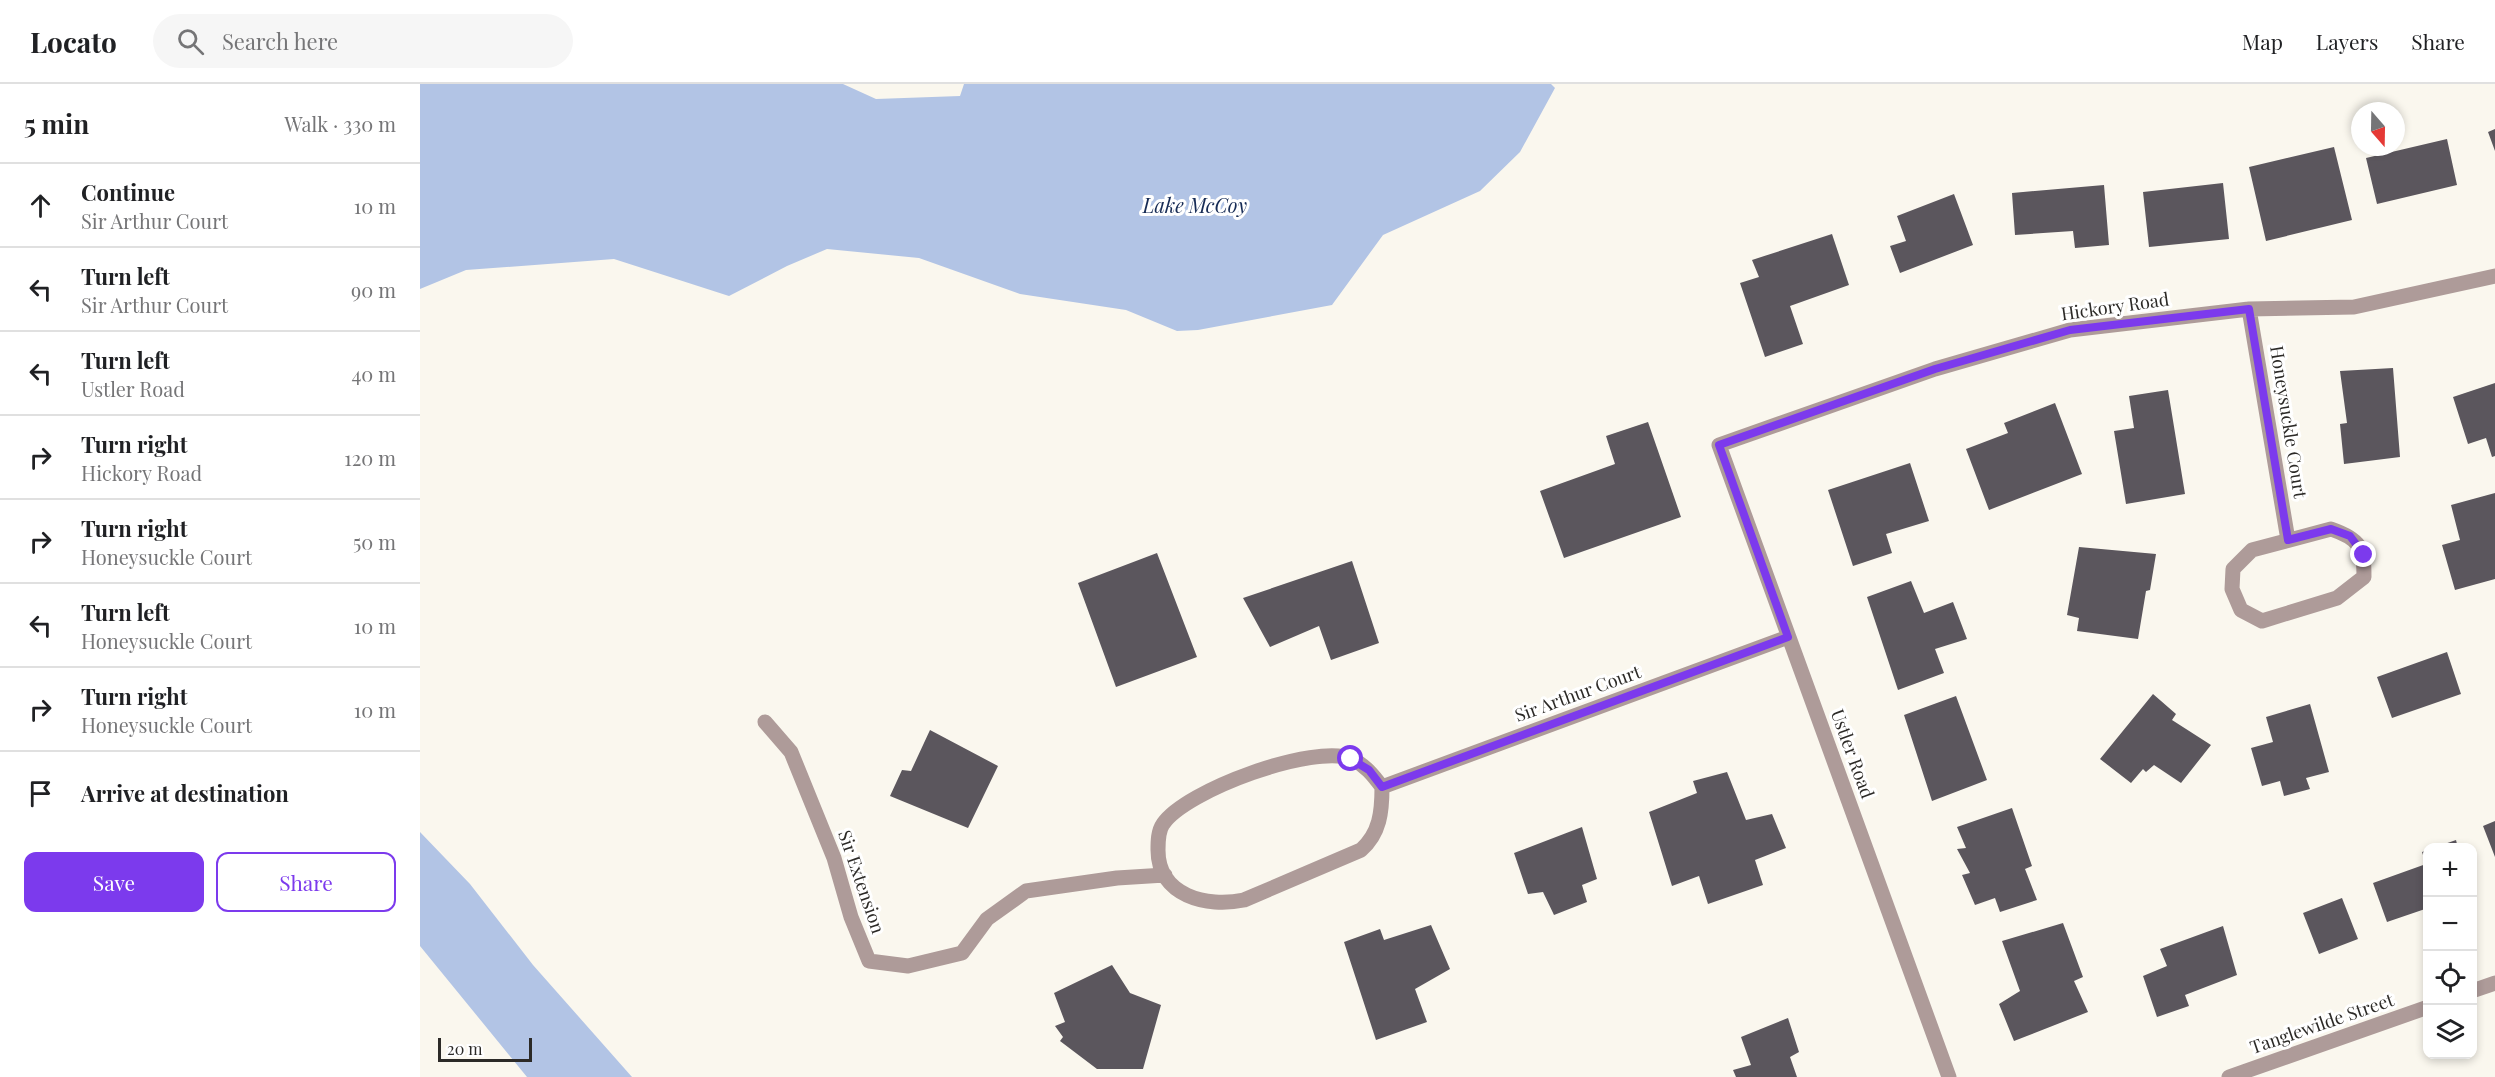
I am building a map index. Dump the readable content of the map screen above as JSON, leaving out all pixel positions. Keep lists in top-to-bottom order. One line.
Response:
{"streets":{"street":["Hickory Road","Honeysuckle Court","Sir Arthur Court","Ustler Road","Sir Extension","Tanglewilde Street"]},"crossings":[["Hickory Road","Honeysuckle Court"],["Hickory Road","Ustler Road"],["Sir Arthur Court","Ustler Road"]],"water":["Lake McCoy"],"scale_bar":"20 m","north":"bottom","page":{"header":"Locato","search":"Search here","nav":["Map","Layers","Share"],"heading":["5 min","Walk · 330 m"],"list":[["Continue","Sir Arthur Court","10 m"],["Turn left","Sir Arthur Court","90 m"],["Turn left","Ustler Road","40 m"],["Turn right","Hickory Road","120 m"],["Turn right","Honeysuckle Court","50 m"],["Turn left","Honeysuckle Court","10 m"],["Turn right","Honeysuckle Court","10 m"],"Arrive at destination"],"buttons":["Save","Share"],"map_buttons":["+","−"],"scale":"20 m"}}
